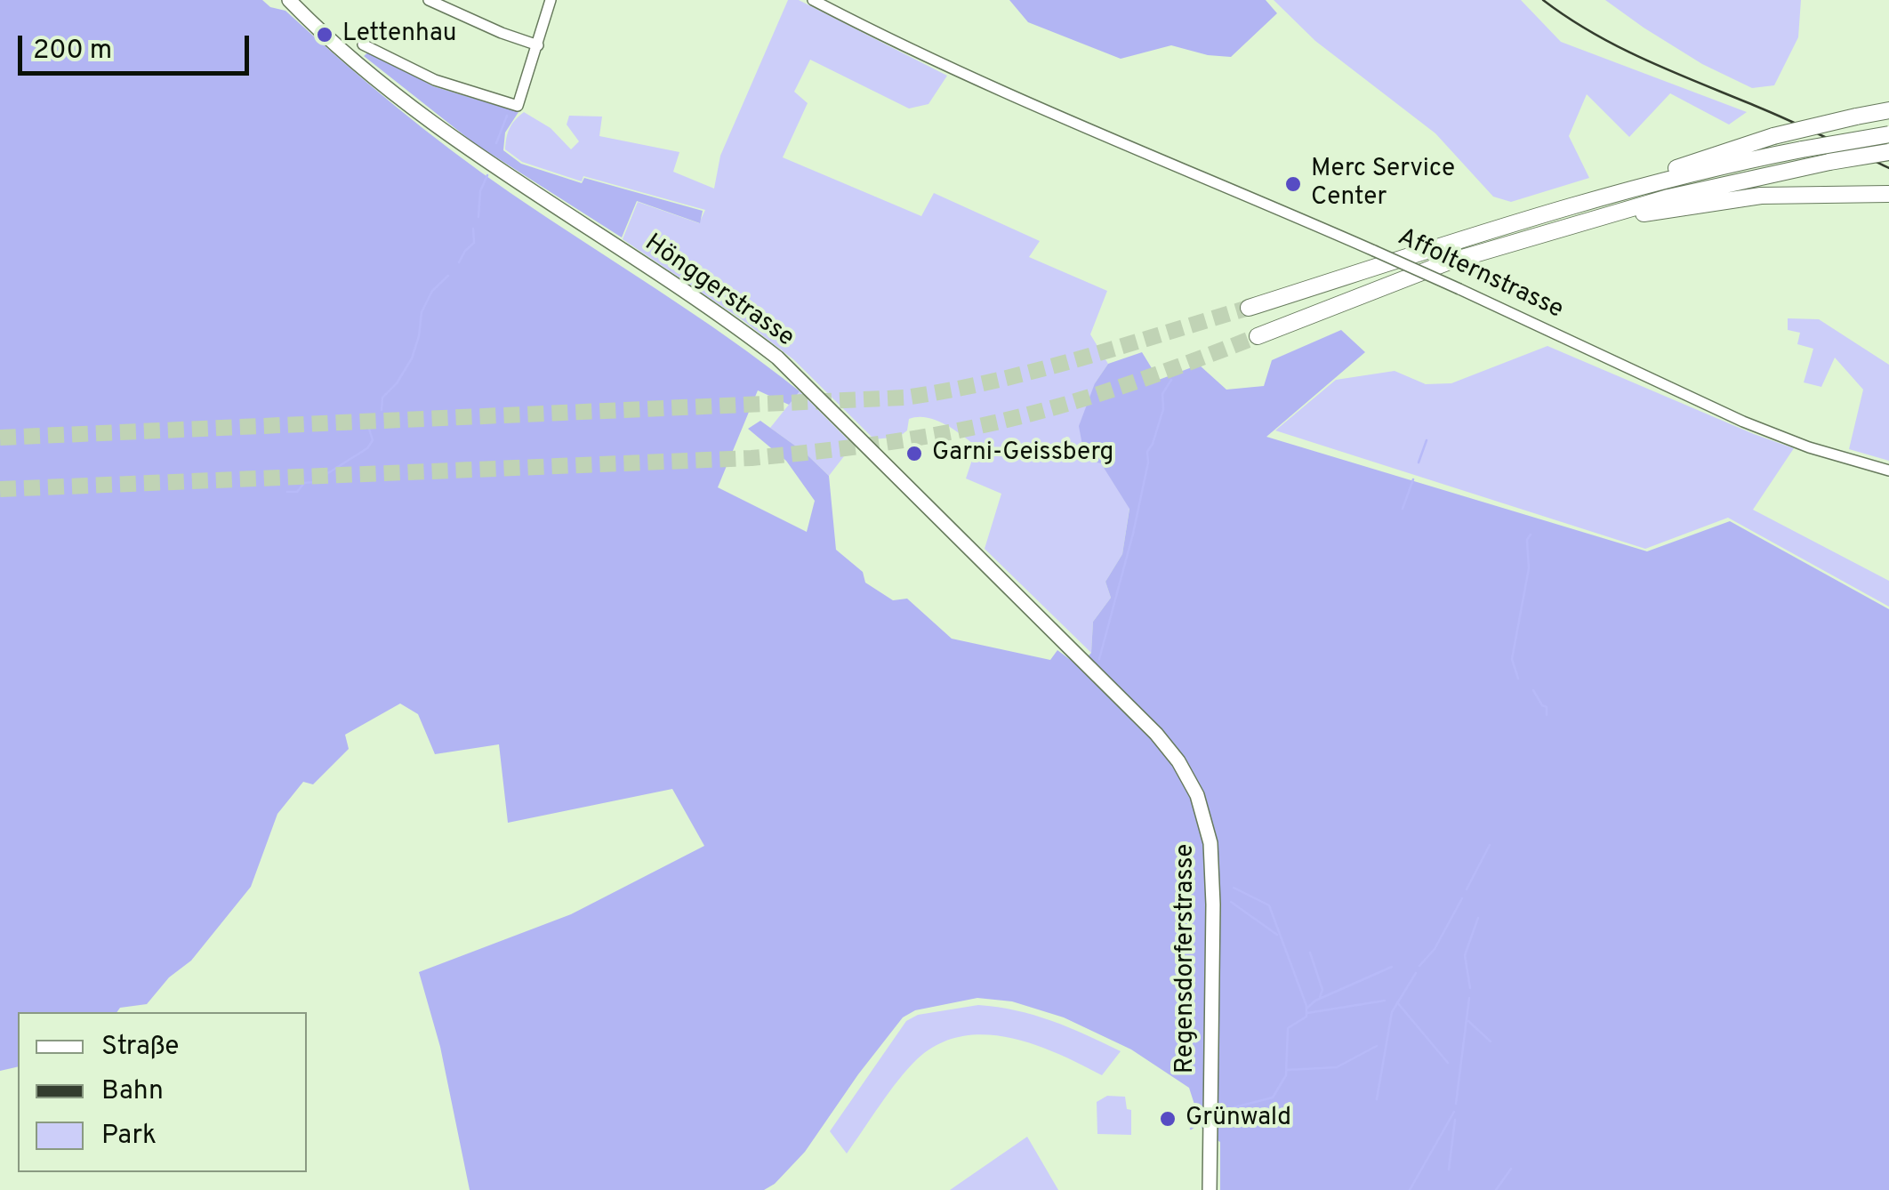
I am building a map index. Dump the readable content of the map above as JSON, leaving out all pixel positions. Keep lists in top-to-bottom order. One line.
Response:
{"streets":{"main road":["Hönggerstrasse","Regensdorferstrasse"],"street":["Affolternstrasse"]},"crossings":[["Hönggerstrasse","Regensdorferstrasse"]],"places":["Lettenhau","Merc Service Center","Garni-Geissberg","Grünwald"],"legend":["Straße","Bahn","Park"],"scale_bar":"200 m"}
